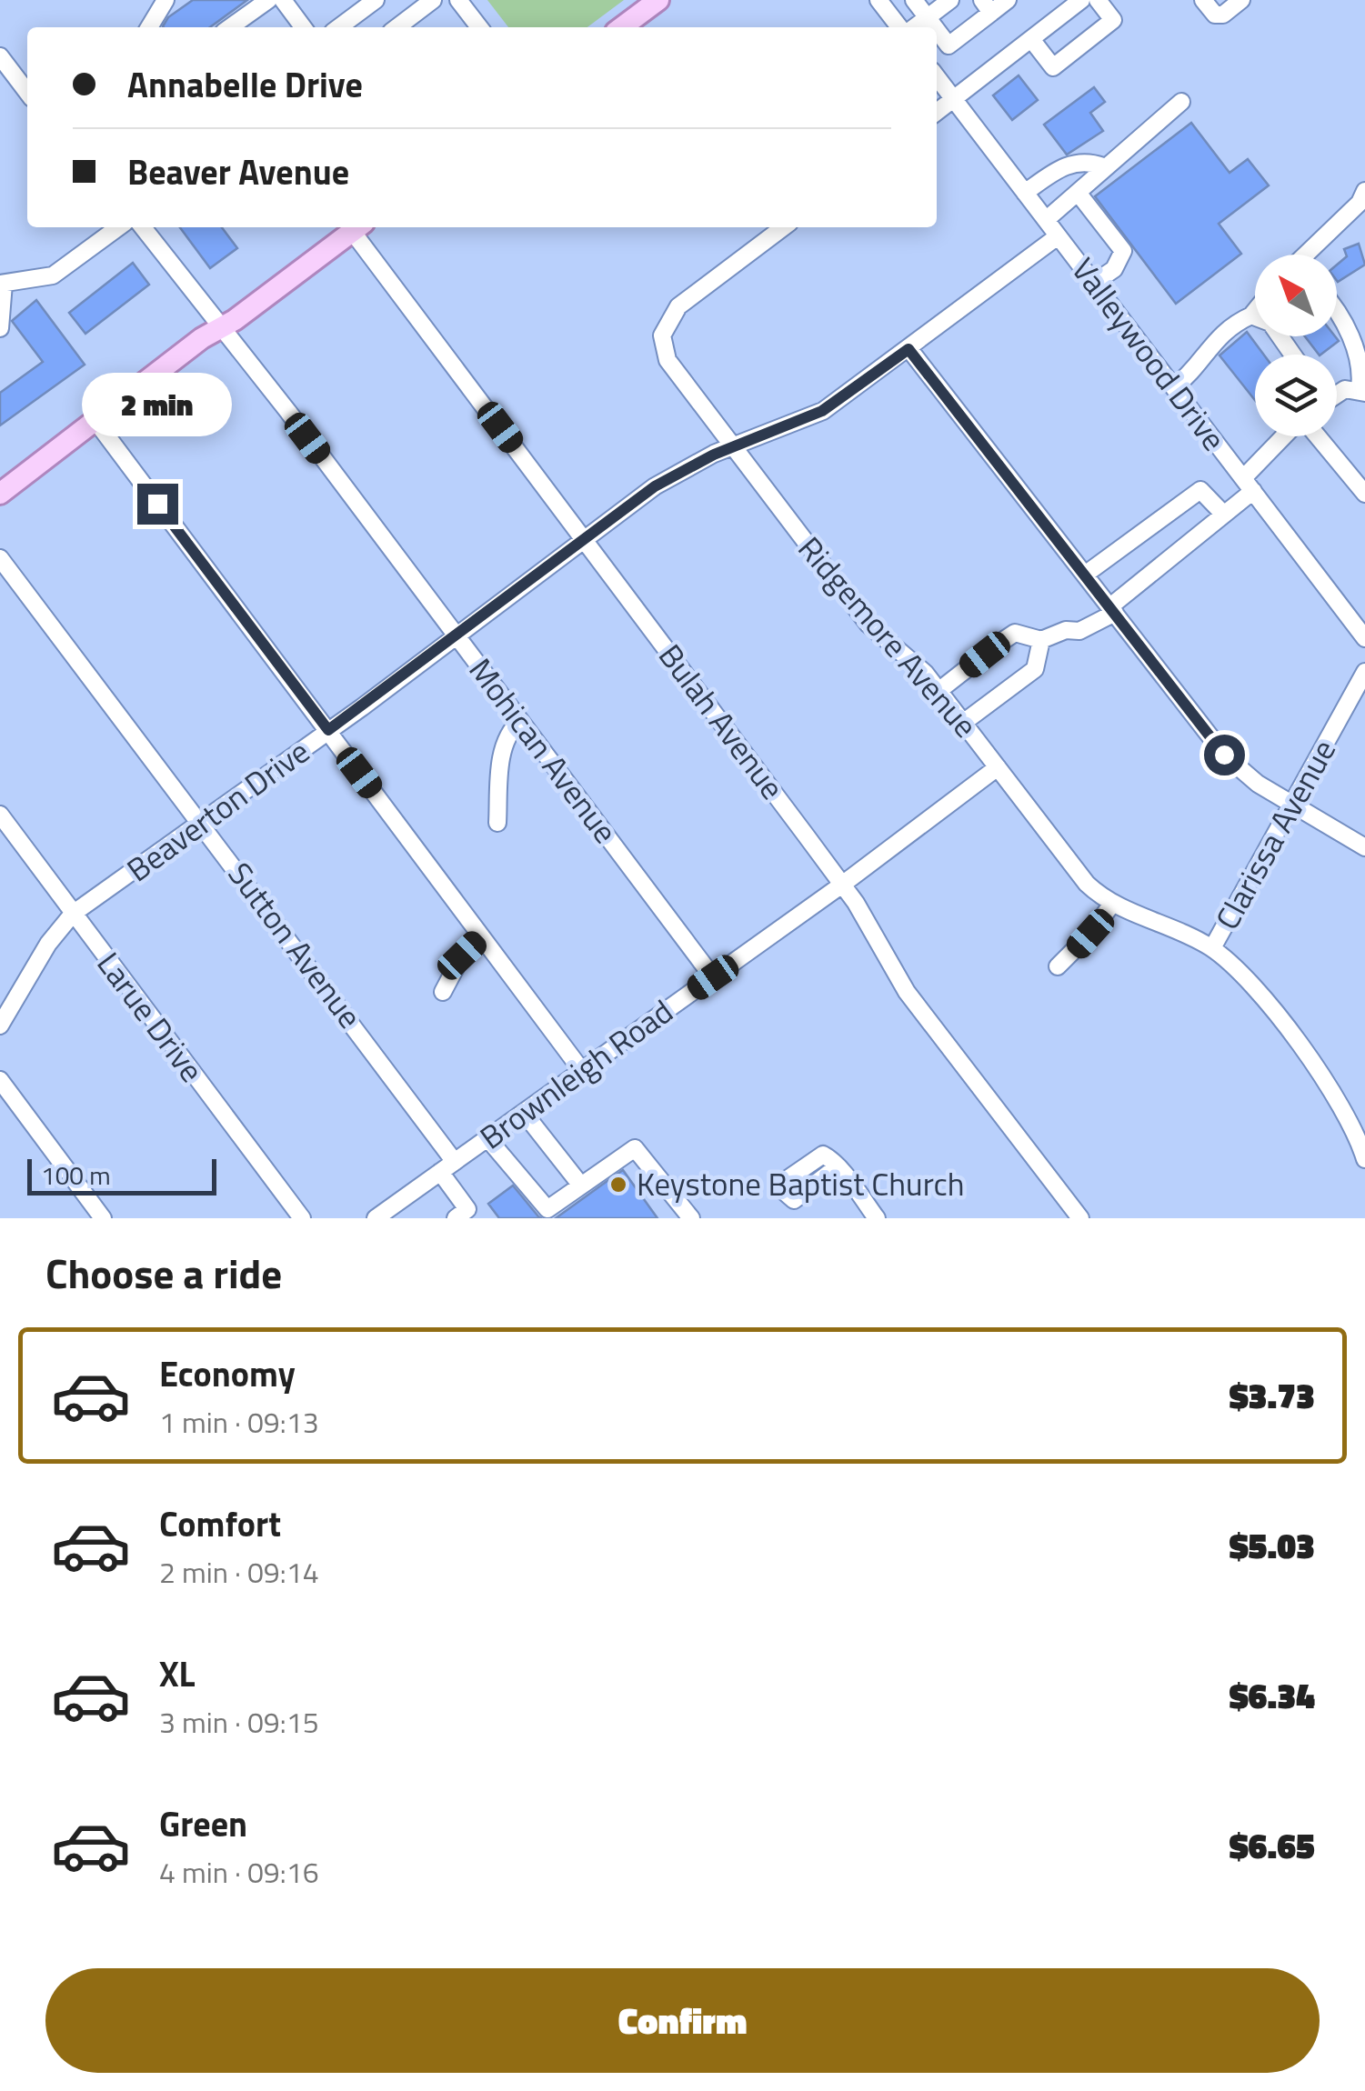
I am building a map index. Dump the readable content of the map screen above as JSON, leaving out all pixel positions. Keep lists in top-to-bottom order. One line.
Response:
{"streets":{"street":["Valleywood Drive","Ridgemore Avenue","Bulah Avenue","Mohican Avenue","Beaverton Drive","Clarissa Avenue","Sutton Avenue","Larue Drive","Brownleigh Road"]},"crossings":[["Valleywood Drive","Beaverton Drive"],["Ridgemore Avenue","Beaverton Drive"],["Ridgemore Avenue","Clarissa Avenue"],["Ridgemore Avenue","Brownleigh Road"],["Bulah Avenue","Beaverton Drive"],["Bulah Avenue","Brownleigh Road"],["Mohican Avenue","Beaverton Drive"],["Mohican Avenue","Brownleigh Road"],["Beaverton Drive","Sutton Avenue"],["Beaverton Drive","Larue Drive"],["Sutton Avenue","Brownleigh Road"]],"places":["Keystone Baptist Church"],"scale_bar":"100 m","north":"top left","page":{"banner":["Annabelle Drive","Beaver Avenue"],"bubble":"2 min","scale":"100 m","heading":"Choose a ride","list":[{"name":"Economy","note":"1 min · 09:13","value":"$3.73"},{"name":"Comfort","note":"2 min · 09:14","value":"$5.03"},{"name":"XL","note":"3 min · 09:15","value":"$6.34"},{"name":"Green","note":"4 min · 09:16","value":"$6.65"}],"buttons":"Confirm"}}
